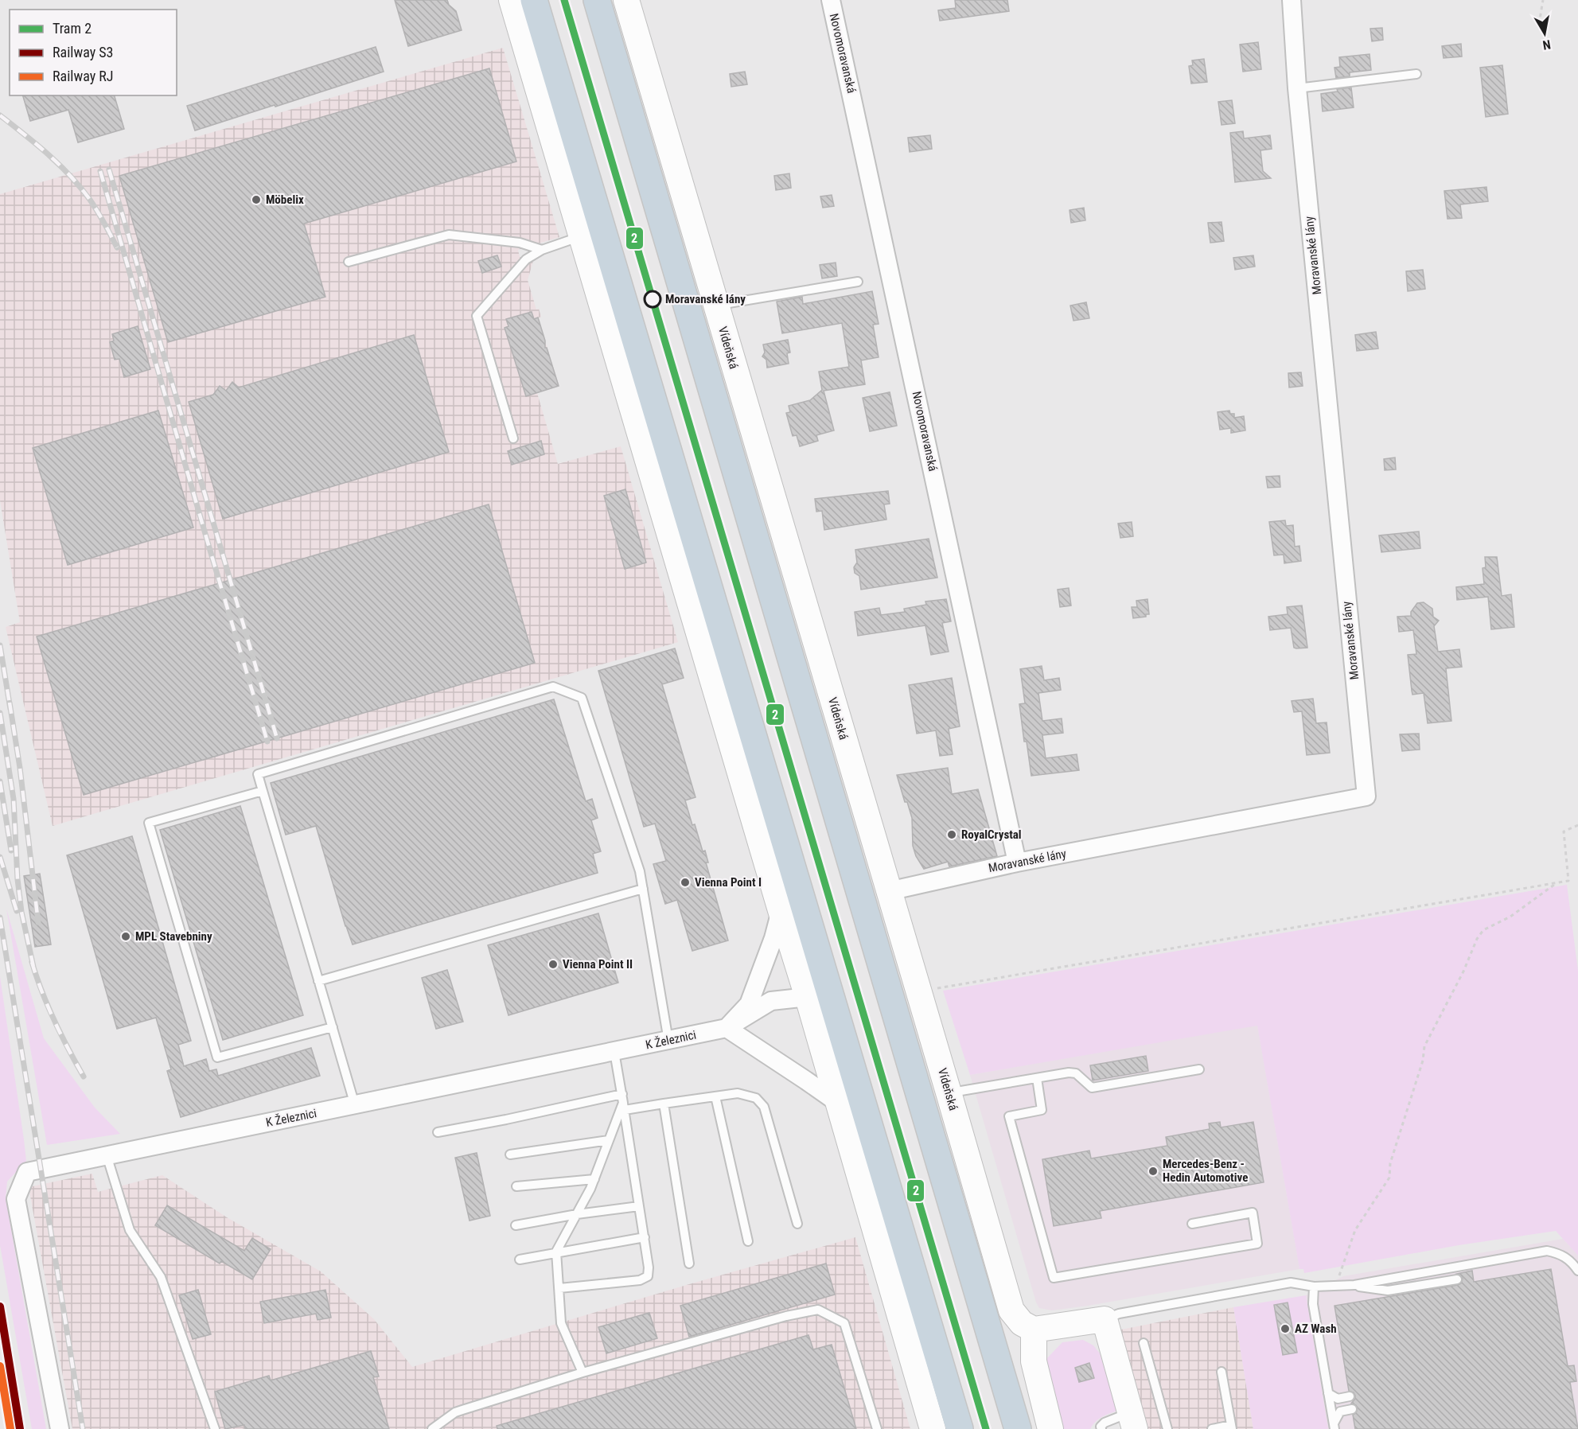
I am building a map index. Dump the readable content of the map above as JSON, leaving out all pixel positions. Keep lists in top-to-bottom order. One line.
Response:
{"streets":{"street":["Novomoravanská","Moravanské lány","Vídeňská","K Železnici"]},"crossings":[["Novomoravanská","Moravanské lány"],["Moravanské lány","Vídeňská"]],"places":["Möbelix","Moravanské lány","RoyalCrystal","Vienna Point I","MPL Stavebniny","Vienna Point II","Mercedes-Benz - Hedin Automotive","AZ Wash"],"lines":["tram line 2","rail line S3","rail line RJ"],"legend":["Tram 2","Railway S3","Railway RJ"],"north":"bottom"}
